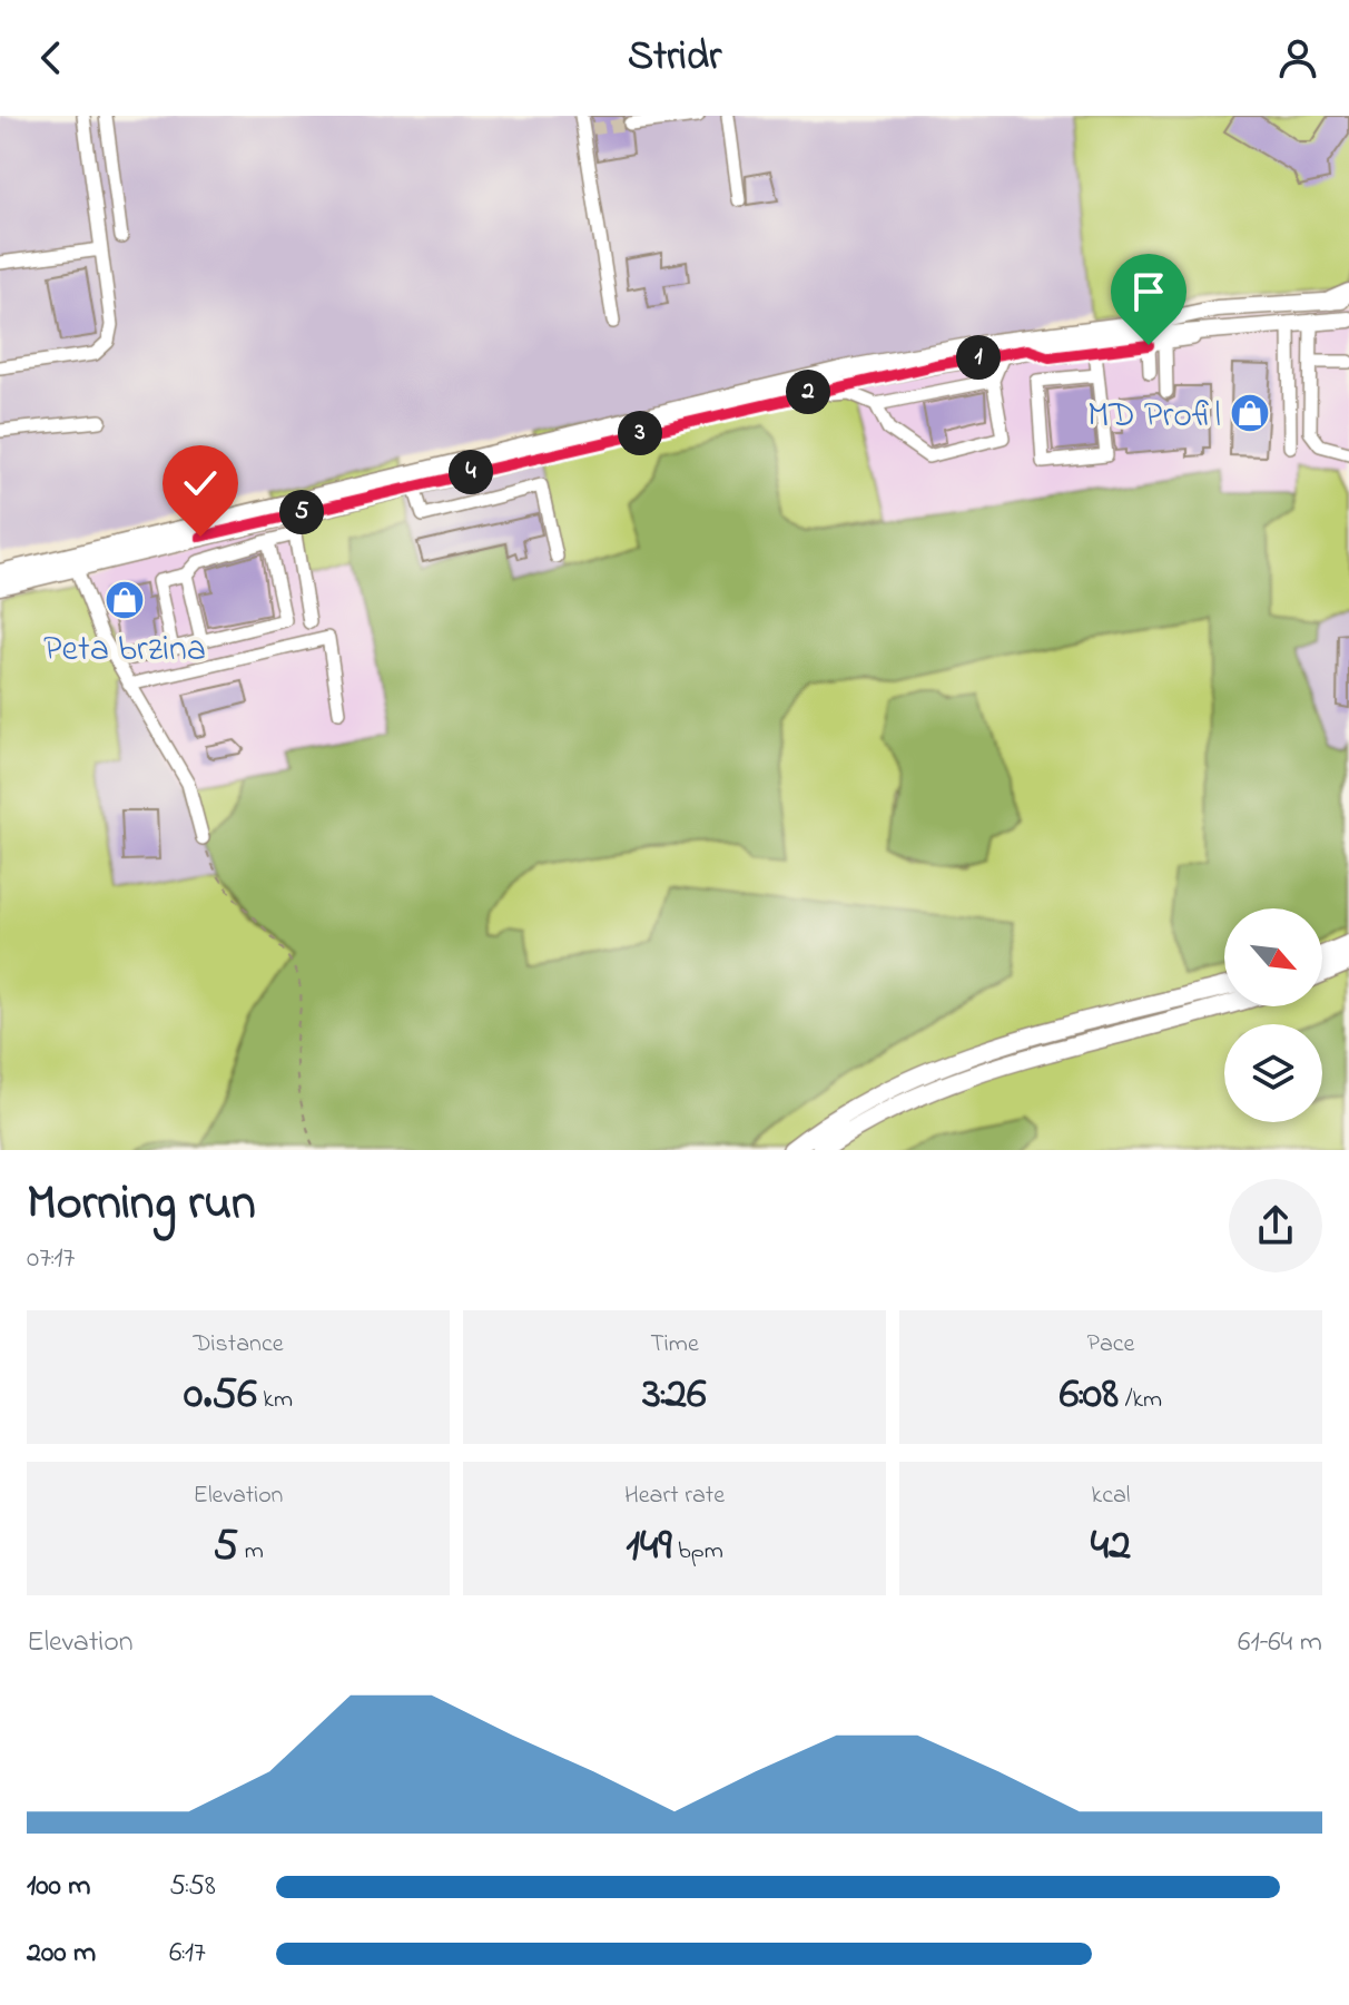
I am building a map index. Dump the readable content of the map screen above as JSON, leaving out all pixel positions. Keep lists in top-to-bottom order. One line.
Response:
{"places":{"shop":["MD Profil","Peta brzina"]},"north":"bottom right","page":{"header":"Stridr","pins":["1","2","3","4","5"],"heading":["Morning run","07:17"],"stats":[["Distance","0.56 km"],["Time","3:26"],["Pace","6:08 /km"],["Elevation","5 m"],["Heart rate","149 bpm"],["kcal","42"]],"chart":["Elevation","61–64 m"],"list":[{"name":"100 m","note":"5:58"},{"name":"200 m","note":"6:17"}]}}
